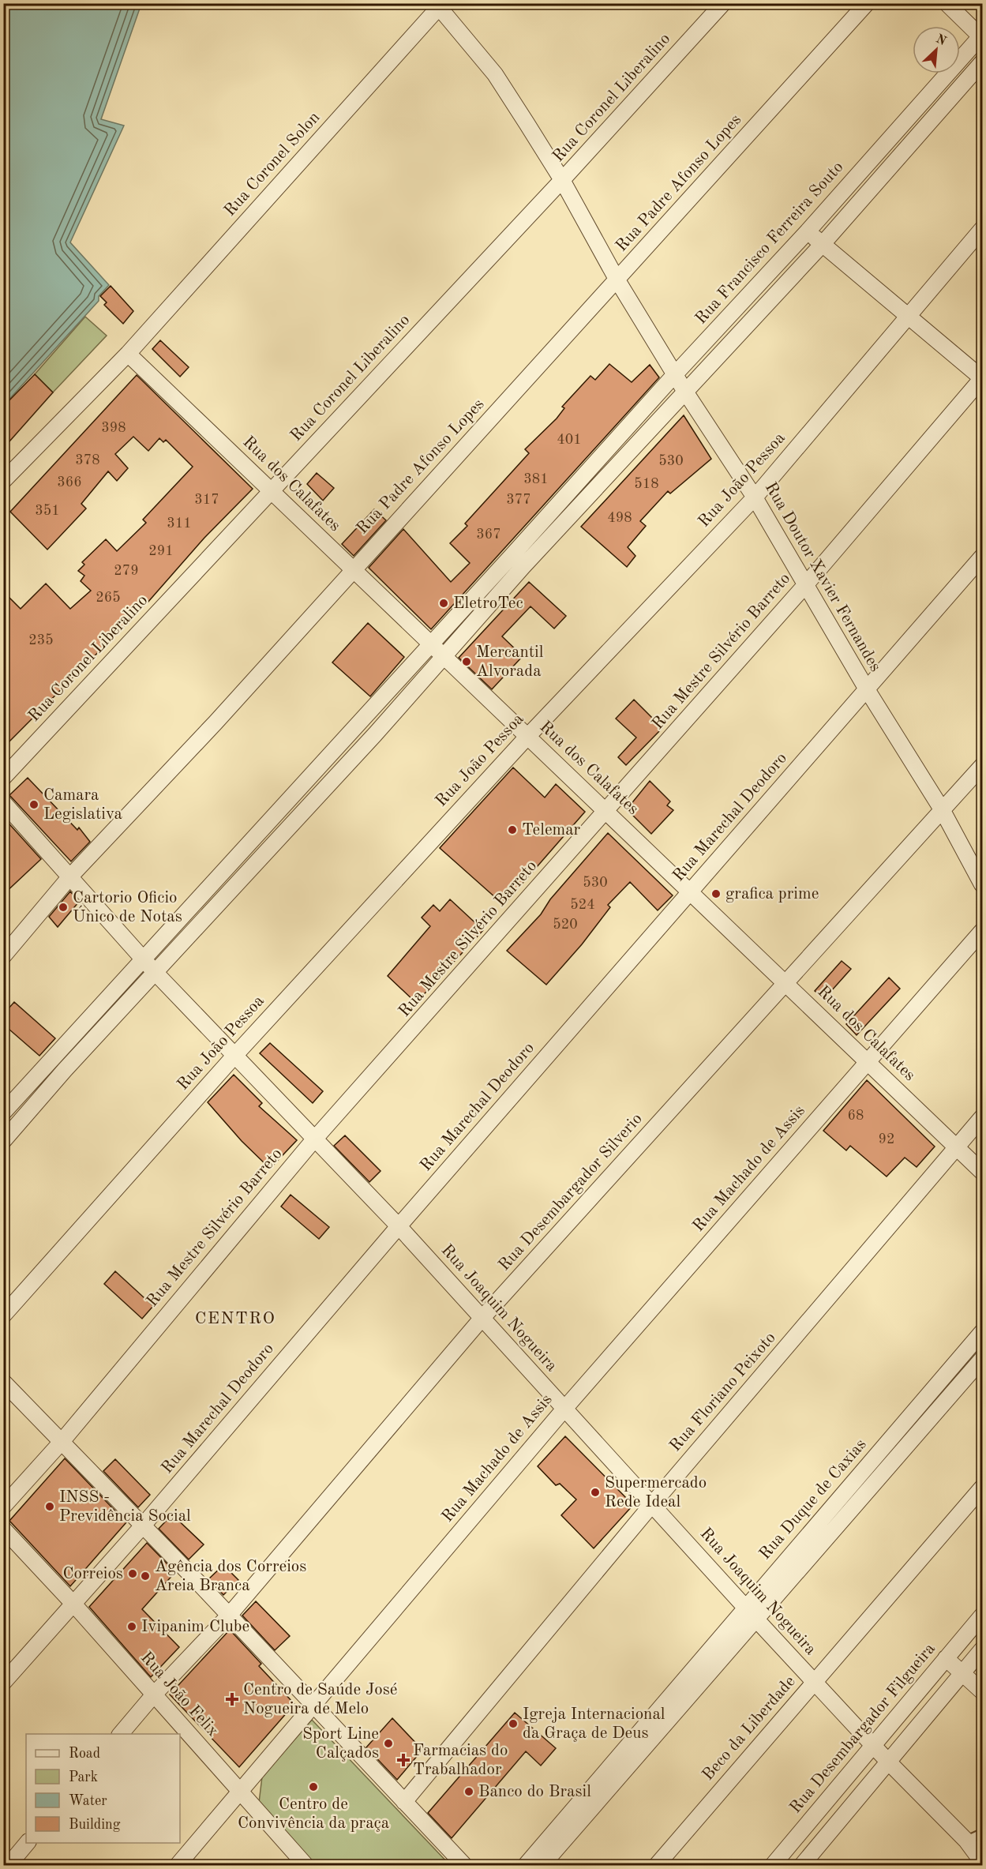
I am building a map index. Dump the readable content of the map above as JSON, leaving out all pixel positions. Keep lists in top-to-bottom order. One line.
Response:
{"streets":{"street":["Rua Coronel Liberalino","Rua Coronel Solon","Rua Padre Afonso Lopes","Rua Francisco Ferreira Souto","Rua João Pessoa","Rua dos Calafates","Rua Doutor Xavier Fernandes","Rua Mestre Silvério Barreto","Rua Marechal Deodoro","Rua Machado de Assis","Rua Desembargador Silverio","Rua Joaquim Nogueira","Rua Floriano Peixoto","Rua Duque de Caxias","Rua João Felix","Beco da Liberdade","Rua Desembargador Filgueira"]},"crossings":[["Rua Coronel Liberalino","Rua dos Calafates"],["Rua Coronel Liberalino","Rua Doutor Xavier Fernandes"],["Rua Coronel Solon","Rua dos Calafates"],["Rua Coronel Solon","Rua Doutor Xavier Fernandes"],["Rua Padre Afonso Lopes","Rua dos Calafates"],["Rua Padre Afonso Lopes","Rua Doutor Xavier Fernandes"],["Rua Padre Afonso Lopes","Rua Joaquim Nogueira"],["Rua Francisco Ferreira Souto","Rua dos Calafates"],["Rua Francisco Ferreira Souto","Rua Doutor Xavier Fernandes"],["Rua Francisco Ferreira Souto","Rua Joaquim Nogueira"],["Rua João Pessoa","Rua dos Calafates"],["Rua João Pessoa","Rua Doutor Xavier Fernandes"],["Rua João Pessoa","Rua Joaquim Nogueira"],["Rua dos Calafates","Rua Mestre Silvério Barreto"],["Rua dos Calafates","Rua Marechal Deodoro"],["Rua dos Calafates","Rua Machado de Assis"],["Rua dos Calafates","Rua Desembargador Silverio"],["Rua dos Calafates","Rua Floriano Peixoto"],["Rua Doutor Xavier Fernandes","Rua Mestre Silvério Barreto"],["Rua Doutor Xavier Fernandes","Rua Marechal Deodoro"],["Rua Doutor Xavier Fernandes","Rua Desembargador Silverio"],["Rua Mestre Silvério Barreto","Rua Joaquim Nogueira"],["Rua Marechal Deodoro","Rua Joaquim Nogueira"],["Rua Marechal Deodoro","Rua João Felix"],["Rua Machado de Assis","Rua Joaquim Nogueira"],["Rua Machado de Assis","Rua João Felix"],["Rua Desembargador Silverio","Rua Joaquim Nogueira"],["Rua Desembargador Silverio","Rua João Felix"],["Rua Joaquim Nogueira","Rua Floriano Peixoto"],["Rua Joaquim Nogueira","Rua Duque de Caxias"],["Rua Joaquim Nogueira","Beco da Liberdade"],["Rua Joaquim Nogueira","Rua Desembargador Filgueira"]],"districts":["CENTRO"],"places":{"other":["EletroTec","Mercantil Alvorada","Camara Legislativa","Telemar","grafica prime","Cartorio Oficio Único de Notas","Supermercado Rede Ideal","INSS - Previdência Social","Correios","Agência dos Correios Areia Branca","Ivipanim Clube","Igreja Internacional da Graça de Deus","Sport Line Calçados","Centro de Convivência da praça","Banco do Brasil"],"health":["Centro de Saúde José Nogueira de Melo","Farmacias do Trabalhador"]},"house_numbers":["398","401","378","530","381","366","518","317","377","351","498","311","367","291","279","265","235","530","524","520","68","92"],"legend":["Road","Park","Water","Building"],"north":"top right"}
